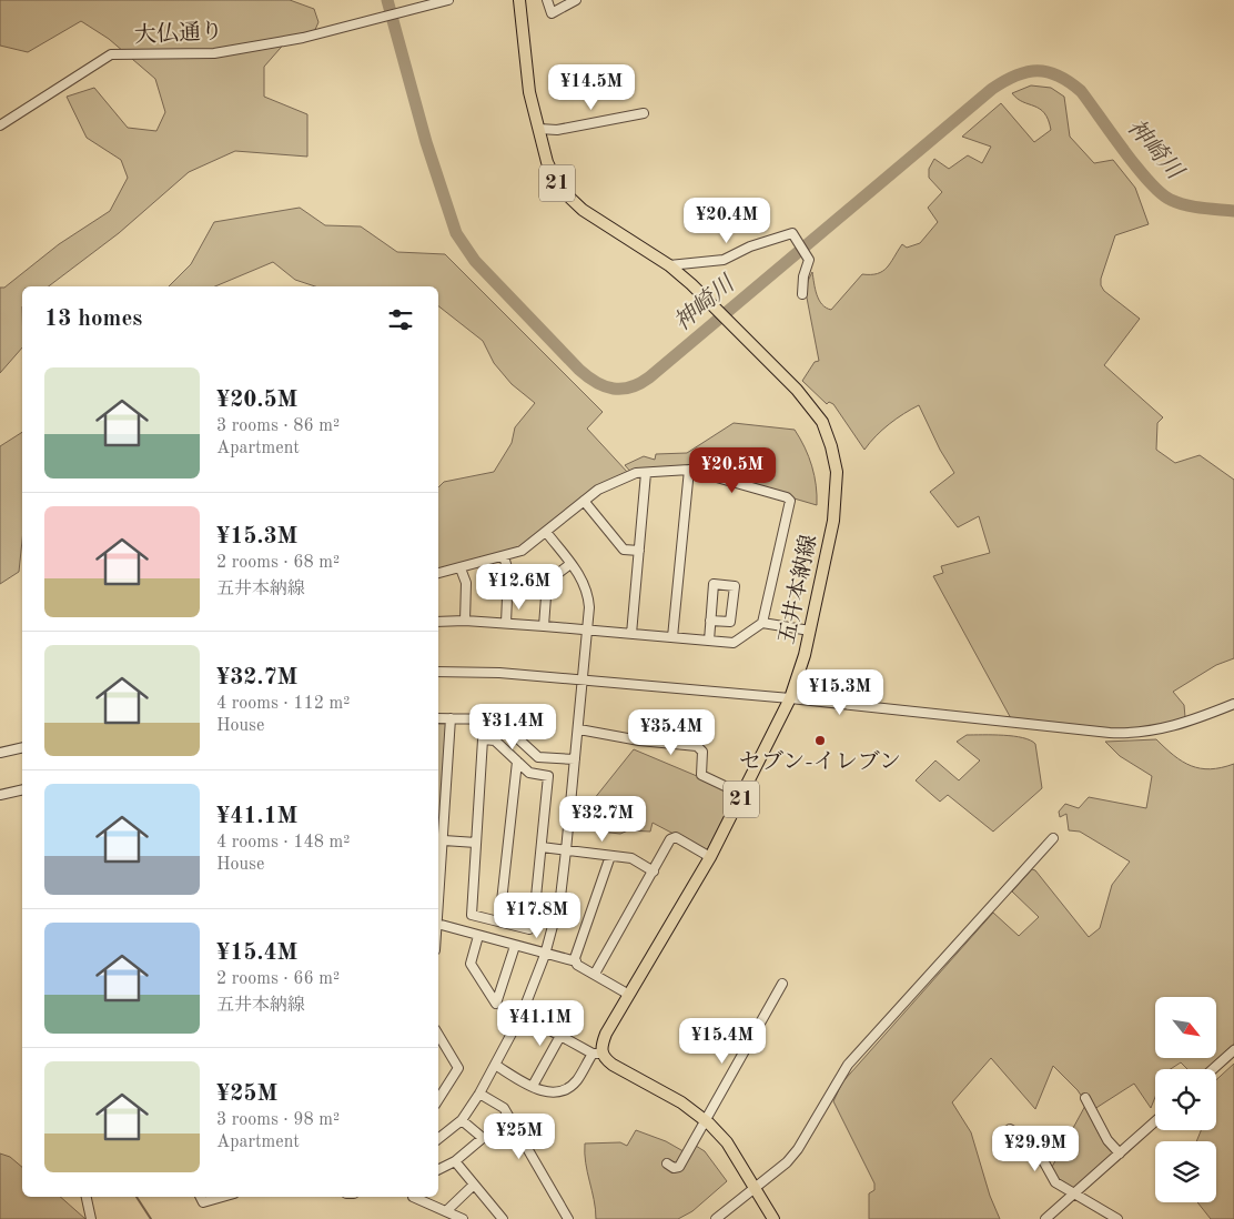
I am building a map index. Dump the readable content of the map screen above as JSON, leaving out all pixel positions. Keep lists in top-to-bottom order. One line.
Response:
{"streets":{"main road":["21","五井本納線"],"street":["大仏通り"]},"water":["神崎川"],"places":["セブン-イレブン"],"north":"bottom right","page":{"price":["¥14.5M","¥20.4M","¥20.5M","¥12.6M","¥15.3M","¥31.4M","¥35.4M","¥32.7M","¥17.8M","¥41.1M","¥15.4M","¥25M","¥29.9M"],"heading":"13 homes","list":[{"name":"¥20.5M","note":"3 rooms · 86 m² · Apartment"},{"name":"¥15.3M","note":"2 rooms · 68 m² · 五井本納線"},{"name":"¥32.7M","note":"4 rooms · 112 m² · House"},{"name":"¥41.1M","note":"4 rooms · 148 m² · House"},{"name":"¥15.4M","note":"2 rooms · 66 m² · 五井本納線"},{"name":"¥25M","note":"3 rooms · 98 m² · Apartment"}]}}
